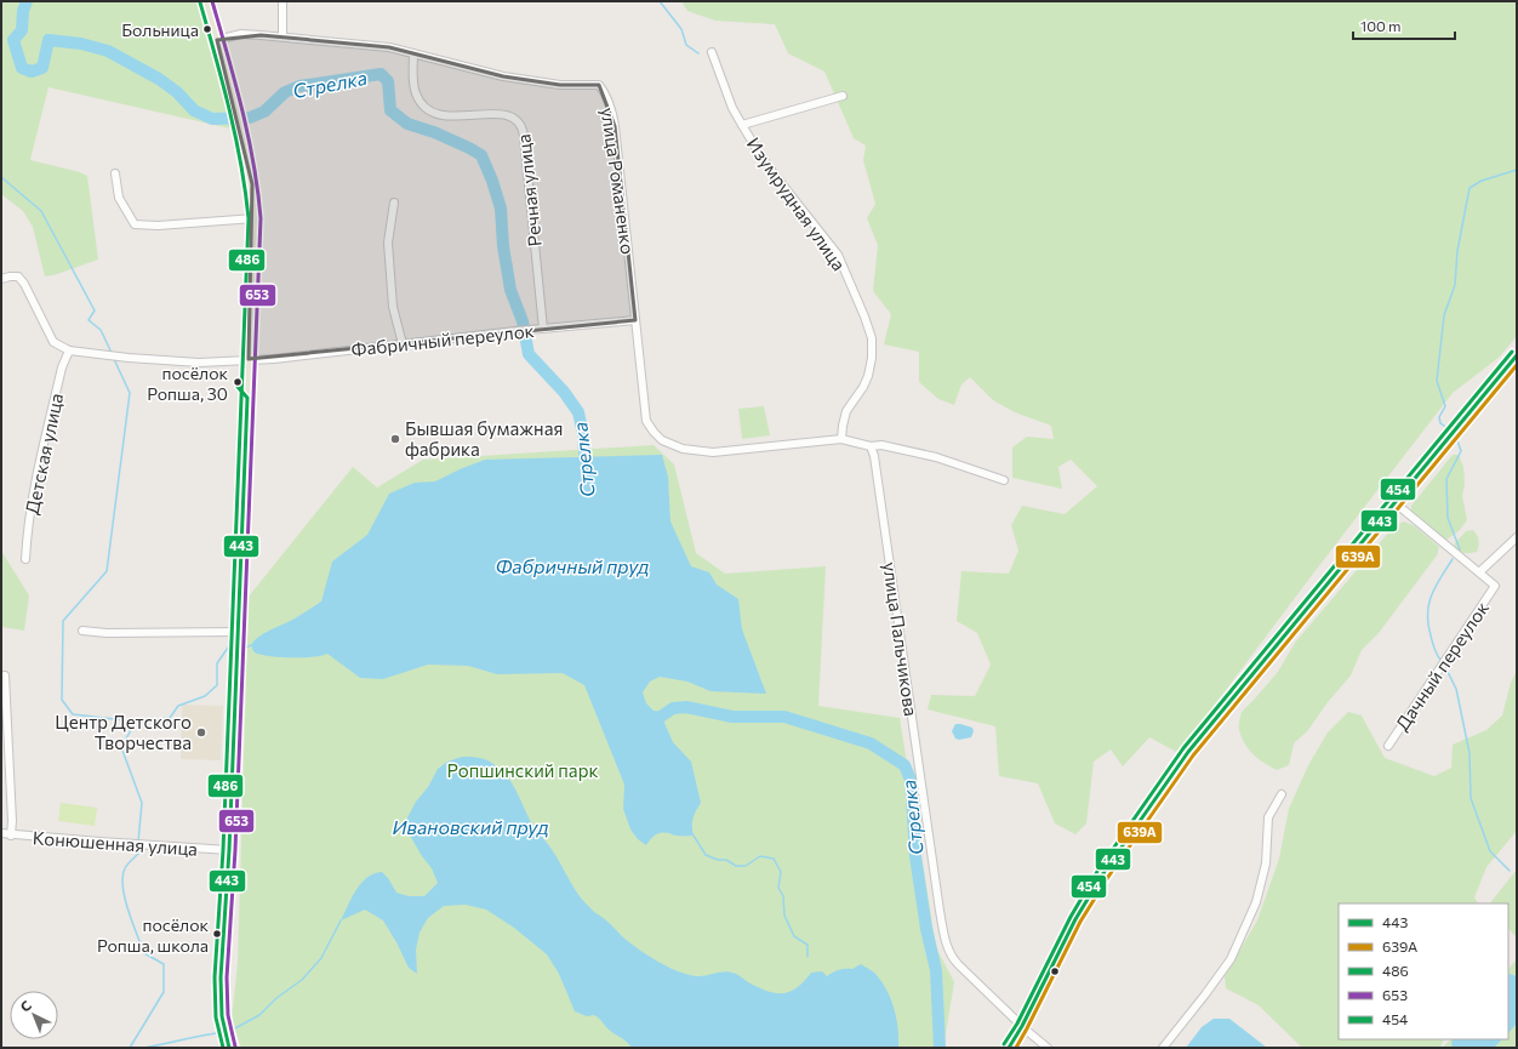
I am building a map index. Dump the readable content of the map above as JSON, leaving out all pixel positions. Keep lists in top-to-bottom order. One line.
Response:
{"streets":{"street":["улица Романенко","Речная улица","Изумрудная улица","Фабричный переулок","Детская улица","улица Пальчикова","Дачный переулок","Конюшенная улица"]},"crossings":[["улица Романенко","Речная улица"],["улица Романенко","Изумрудная улица"],["улица Романенко","Фабричный переулок"],["Речная улица","Фабричный переулок"],["Фабричный переулок","Детская улица"]],"water":["Стрелка","Фабричный пруд","Ивановский пруд"],"parks":["Ропшинский парк"],"places":["Больница","посёлок Ропша, 30","Бывшая бумажная фабрика","Центр Детского Творчества","посёлок Ропша, школа"],"lines":["transit line 653","transit line 486","transit line 454","transit line 443","transit line 639А"],"legend":["443","639А","486","653","454"],"scale_bar":"100 m","north":"top left"}
